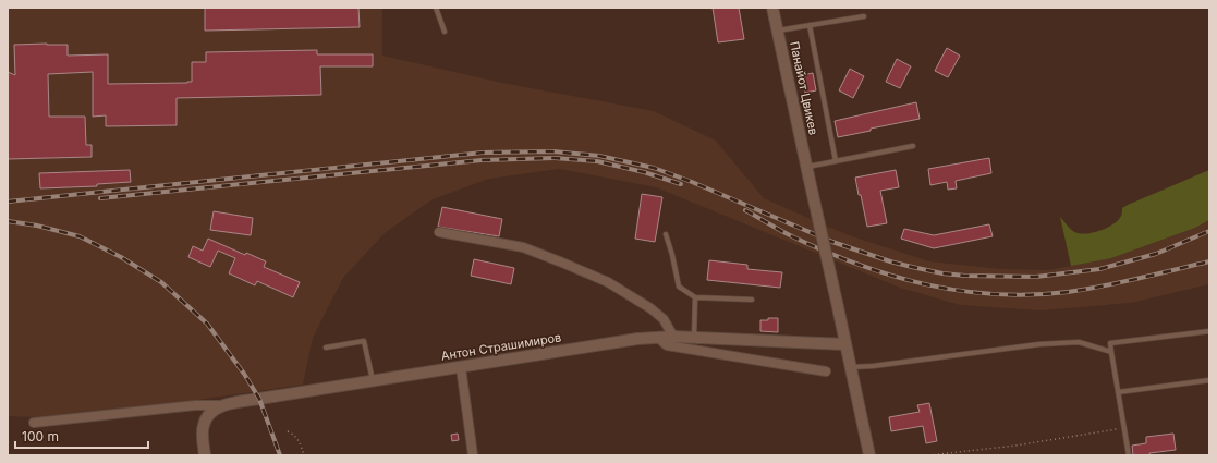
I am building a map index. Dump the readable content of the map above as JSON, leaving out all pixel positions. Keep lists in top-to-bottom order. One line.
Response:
{"streets":{"street":["Панайот Цвикев","Антон Страшимиров"]},"crossings":[["Панайот Цвикев","Антон Страшимиров"]],"scale_bar":"100 m"}
